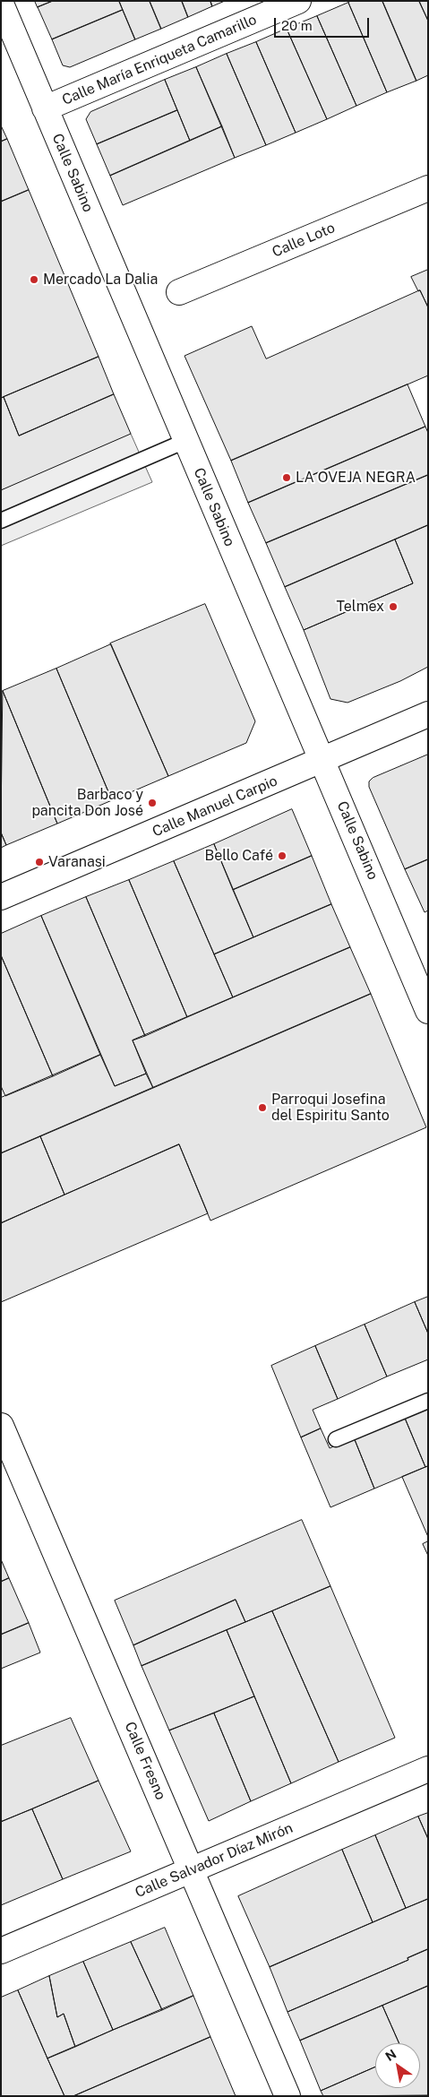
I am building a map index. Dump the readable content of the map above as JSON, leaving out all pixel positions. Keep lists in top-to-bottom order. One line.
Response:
{"streets":{"street":["Calle María Enriqueta Camarillo","Calle Sabino","Calle Loto","Calle Manuel Carpio","Calle Fresno","Calle Salvador Díaz Mirón"]},"crossings":[["Calle María Enriqueta Camarillo","Calle Sabino"],["Calle Sabino","Calle Manuel Carpio"],["Calle Fresno","Calle Salvador Díaz Mirón"]],"places":["Mercado La Dalia","LA OVEJA NEGRA","Telmex","Barbaco y pancita Don José","Bello Café","Varanasi","Parroqui Josefina del Espiritu Santo"],"scale_bar":"20 m","north":"top left"}
